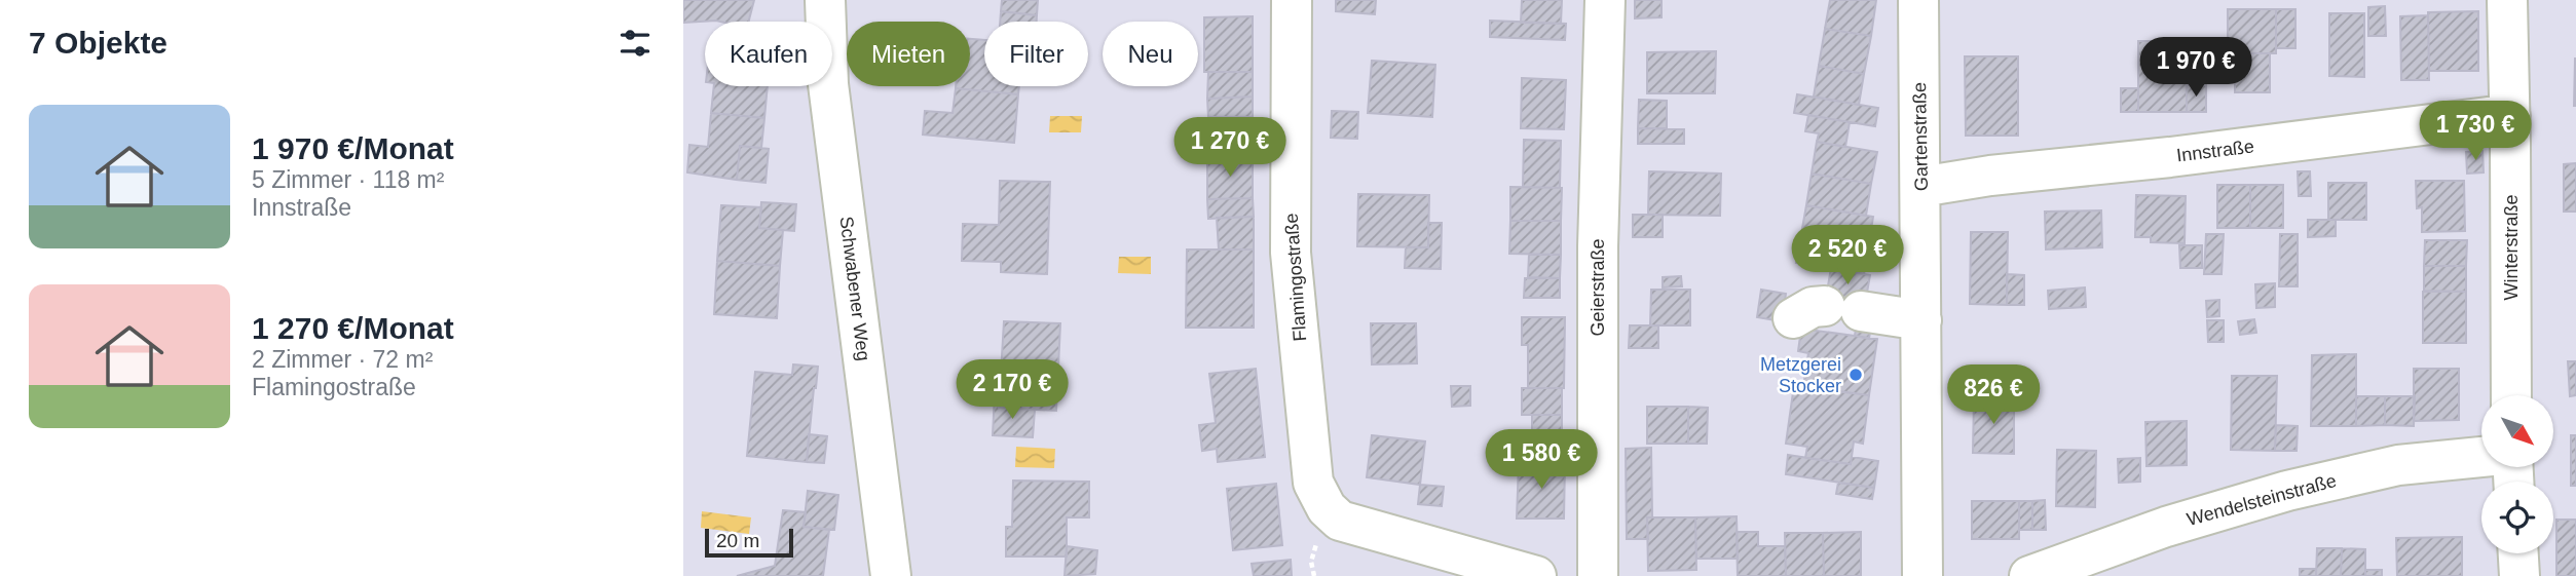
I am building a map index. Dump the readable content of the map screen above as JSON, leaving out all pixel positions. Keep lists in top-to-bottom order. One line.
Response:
{"streets":{"street":["Gartenstraße","Innstraße","Winterstraße","Flamingostraße","Geierstraße","Schwabener Weg","Wendelsteinstraße"]},"crossings":[["Gartenstraße","Innstraße"],["Innstraße","Winterstraße"]],"places":["Metzgerei Stocker"],"scale_bar":"20 m","north":"bottom right","page":{"heading":"7 Objekte","chip":["Kaufen","Mieten","Filter","Neu"],"price":["1 970 €","1 730 €","1 270 €","2 520 €","2 170 €","826 €","1 580 €"],"list":[{"name":"1 970 €/Monat","note":"5 Zimmer · 118 m² · Innstraße"},{"name":"1 270 €/Monat","note":"2 Zimmer · 72 m² · Flamingostraße"}],"scale":"20 m"}}
